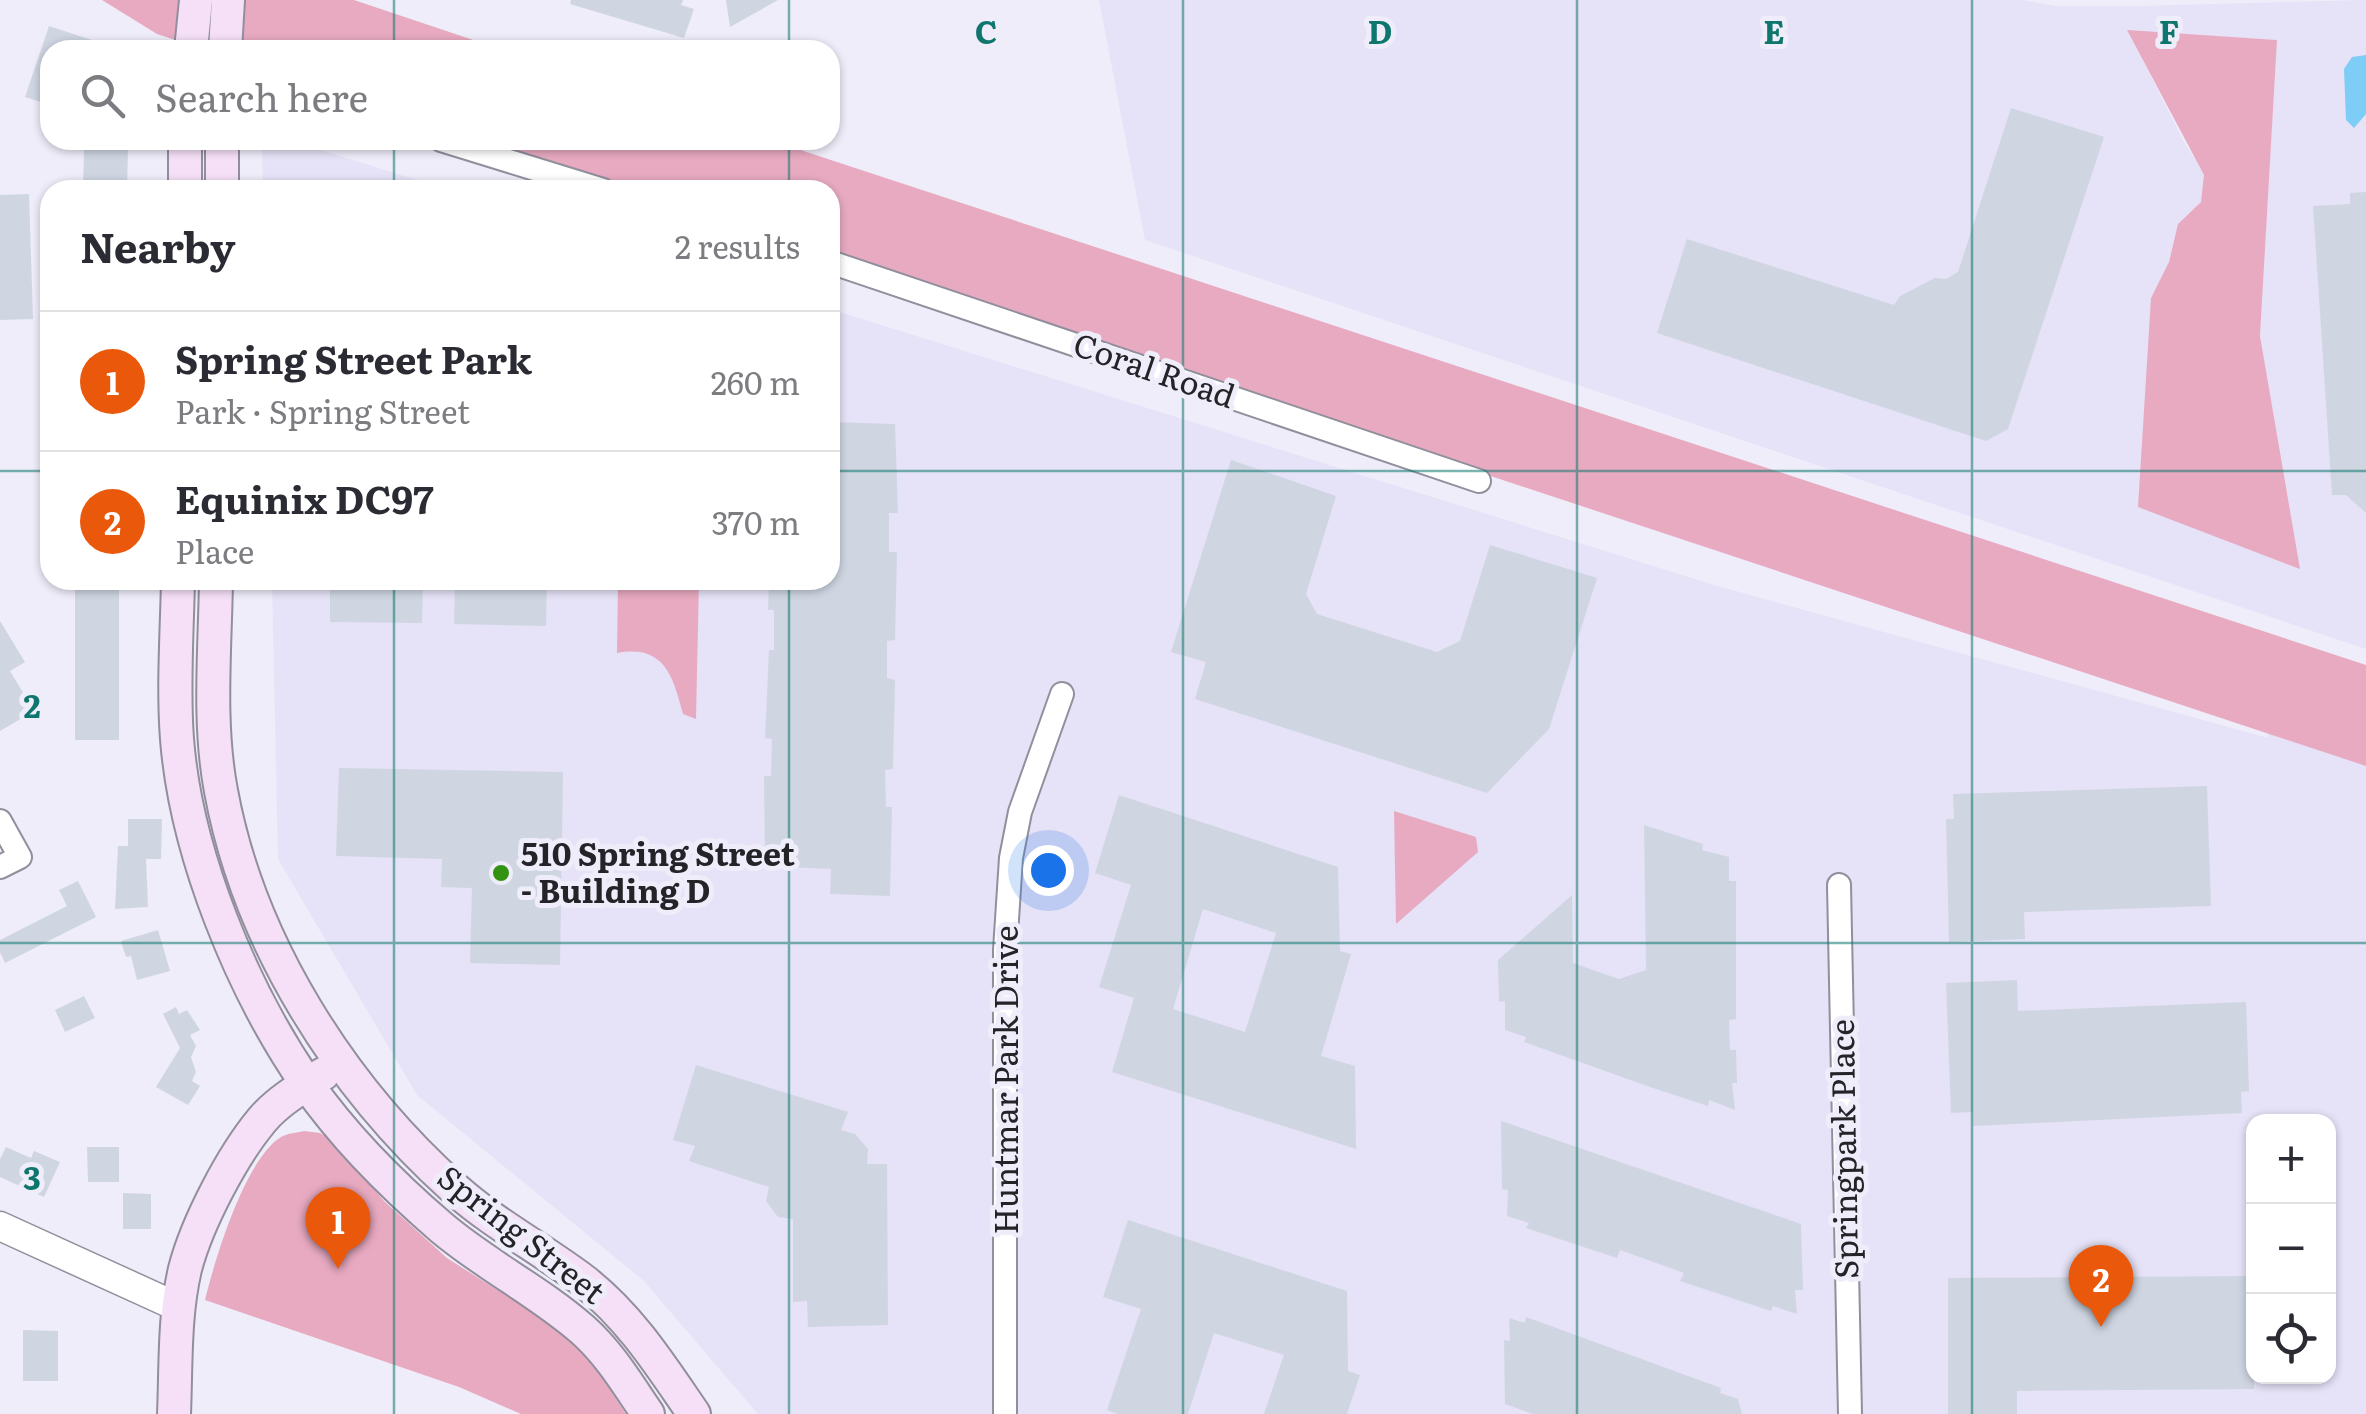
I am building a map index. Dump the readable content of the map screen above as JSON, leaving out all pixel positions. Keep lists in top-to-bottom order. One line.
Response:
{"streets":{"main road":["Spring Street"],"street":["Coral Road","Huntmar Park Drive","Springpark Place"]},"places":["510 Spring Street - Building D"],"page":{"search":"Search here","heading":["Nearby","2 results"],"list":[{"mark":"1","name":"Spring Street Park","note":"Park · Spring Street","value":"260 m"},{"mark":"2","name":"Equinix DC97","note":"Place","value":"370 m"}],"map_buttons":["+","−"],"pins":["1","2"]},"grid":{"columns":["C","D","E","F"],"rows":["2","3"]}}
